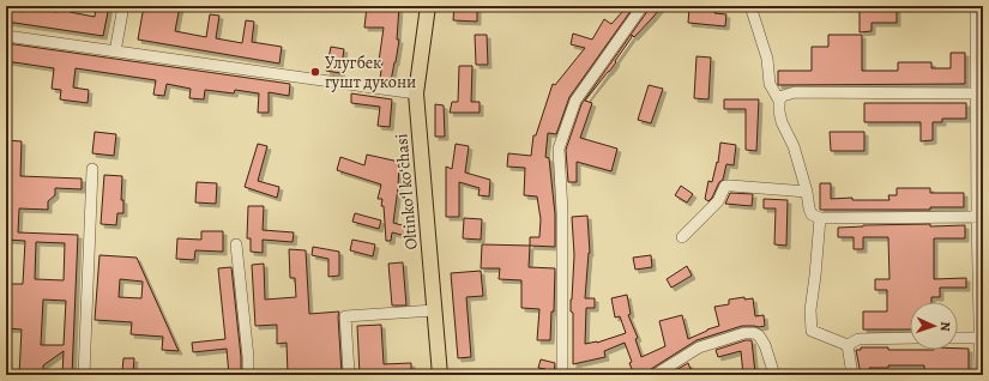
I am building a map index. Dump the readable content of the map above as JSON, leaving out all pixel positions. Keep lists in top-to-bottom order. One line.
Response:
{"streets":{"main road":["Oltinkoʻl koʻchasi"]},"places":["Улугбек гушт дукони"],"north":"right"}
